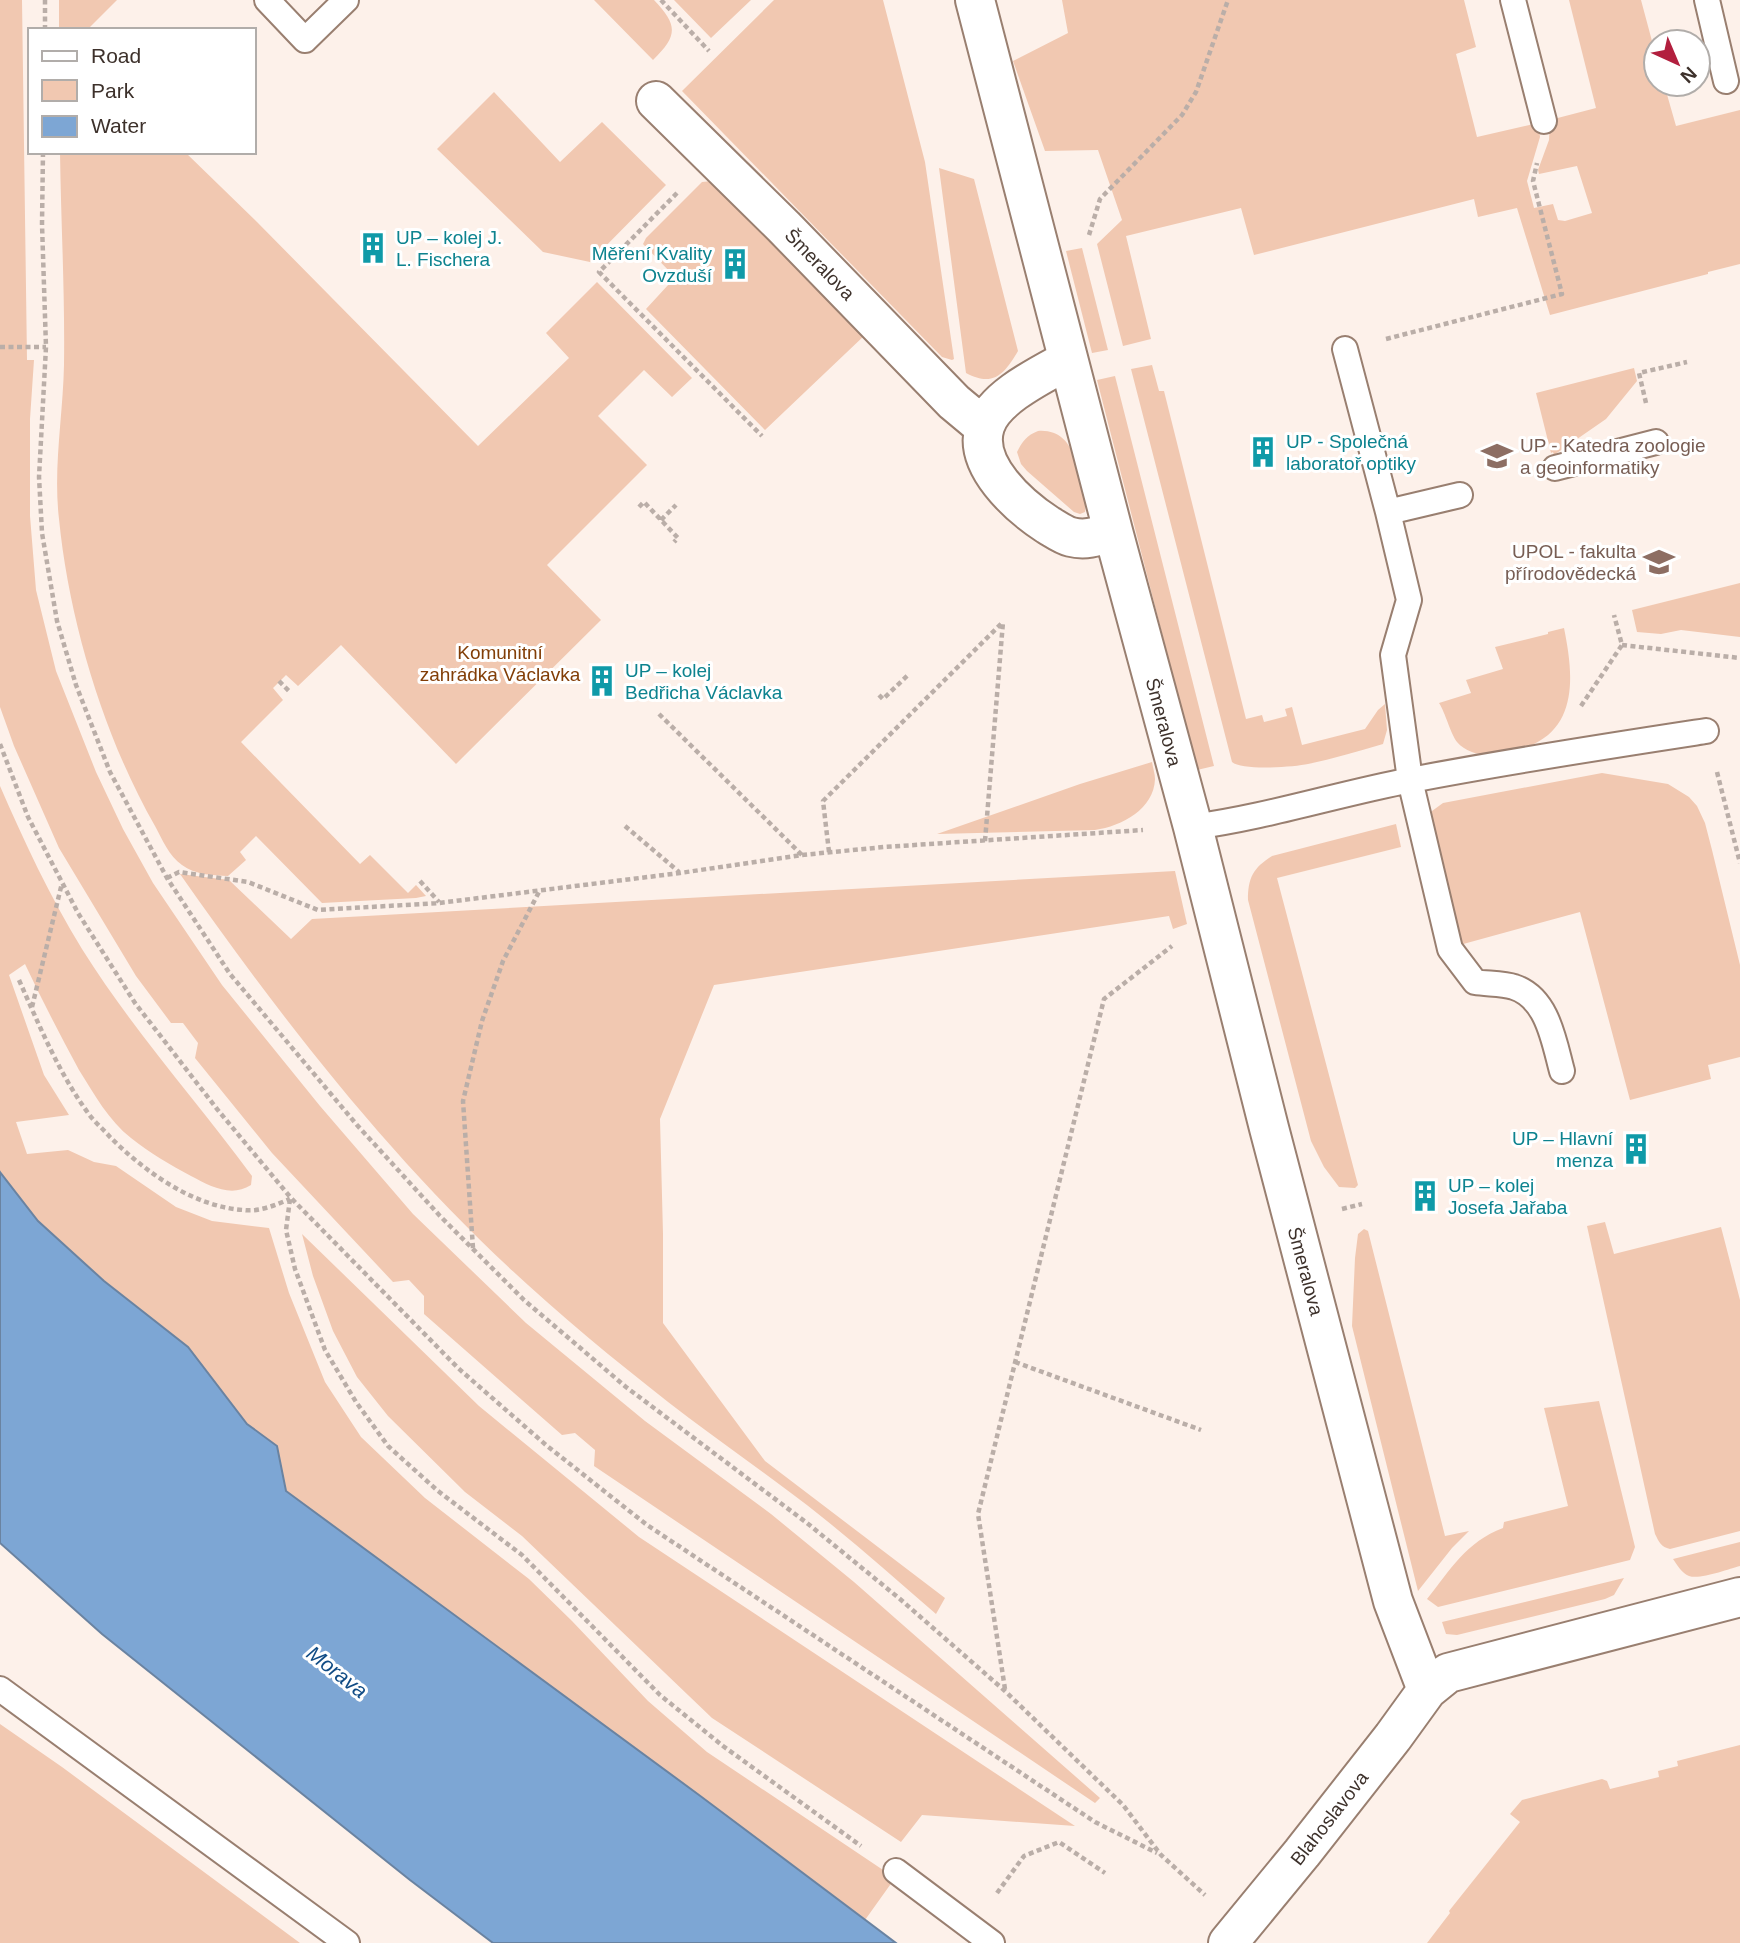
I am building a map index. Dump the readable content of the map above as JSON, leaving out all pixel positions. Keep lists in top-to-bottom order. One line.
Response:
{"streets":{"street":["Šmeralova","Blahoslavova"]},"crossings":[["Šmeralova","Blahoslavova"]],"water":["Morava"],"parks":["Komunitní zahrádka Václavka"],"places":{"building":["UP – kolej J. L. Fischera","Měření Kvality Ovzduší","UP - Společná laboratoř optiky","UP – kolej Bedřicha Václavka","UP – Hlavní menza","UP – kolej Josefa Jařaba"],"school or university":["UP - Katedra zoologie a geoinformatiky","UPOL - fakulta přírodovědecká"]},"legend":["Road","Park","Water"],"north":"bottom right"}
